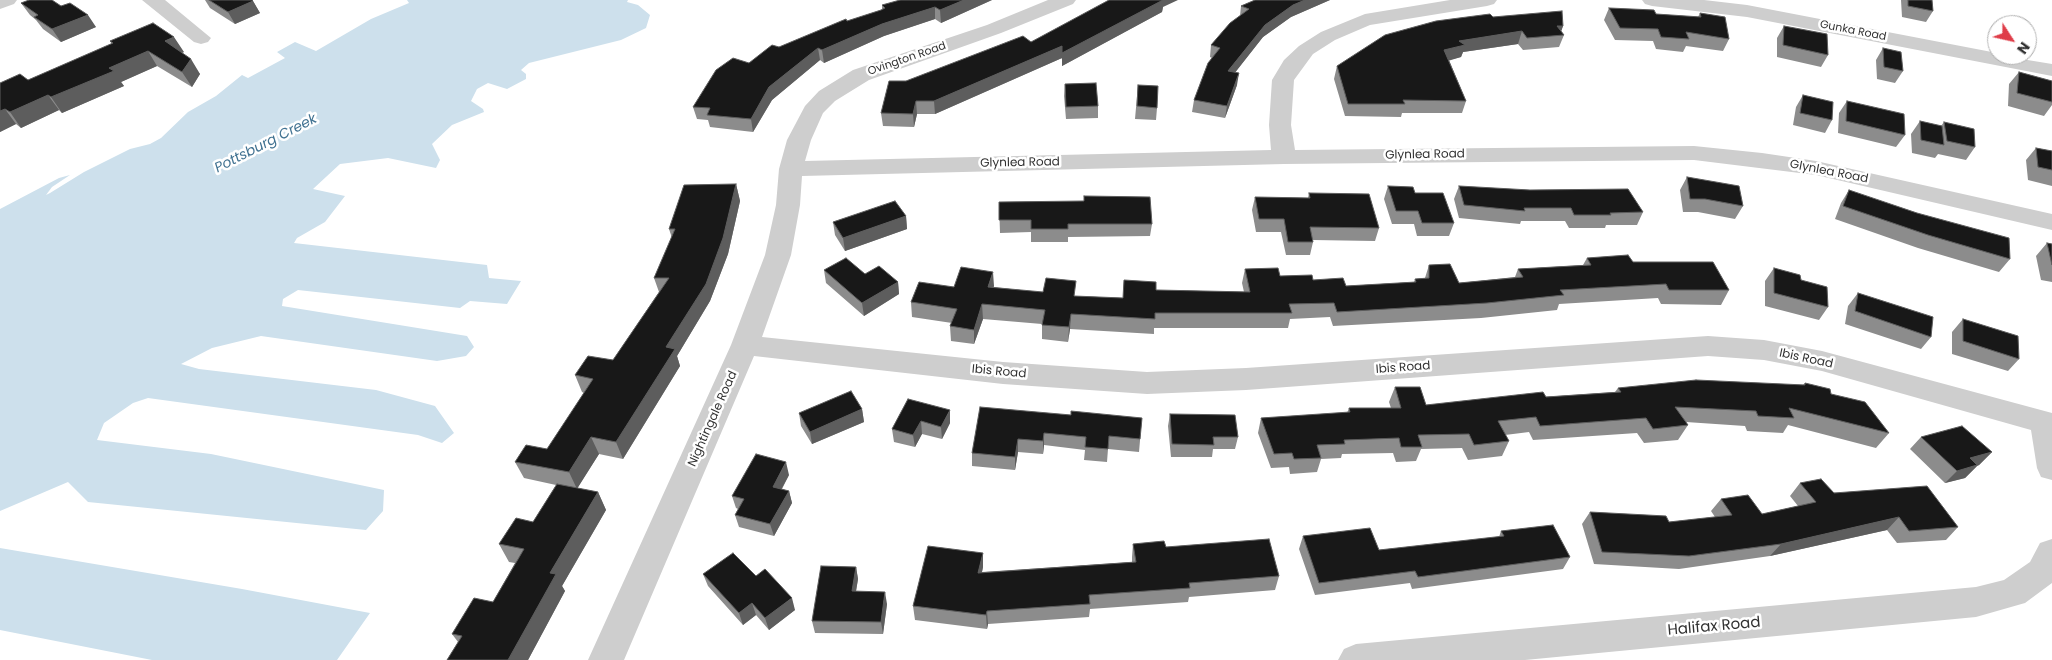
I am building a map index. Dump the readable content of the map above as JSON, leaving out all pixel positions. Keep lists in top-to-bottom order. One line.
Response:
{"streets":{"street":["Gunka Road","Ovington Road","Glynlea Road","Ibis Road","Nightingale Road","Halifax Road"]},"crossings":[["Ovington Road","Glynlea Road"],["Ovington Road","Nightingale Road"],["Glynlea Road","Nightingale Road"],["Ibis Road","Nightingale Road"]],"water":["Pottsburg Creek"],"north":"bottom right"}
